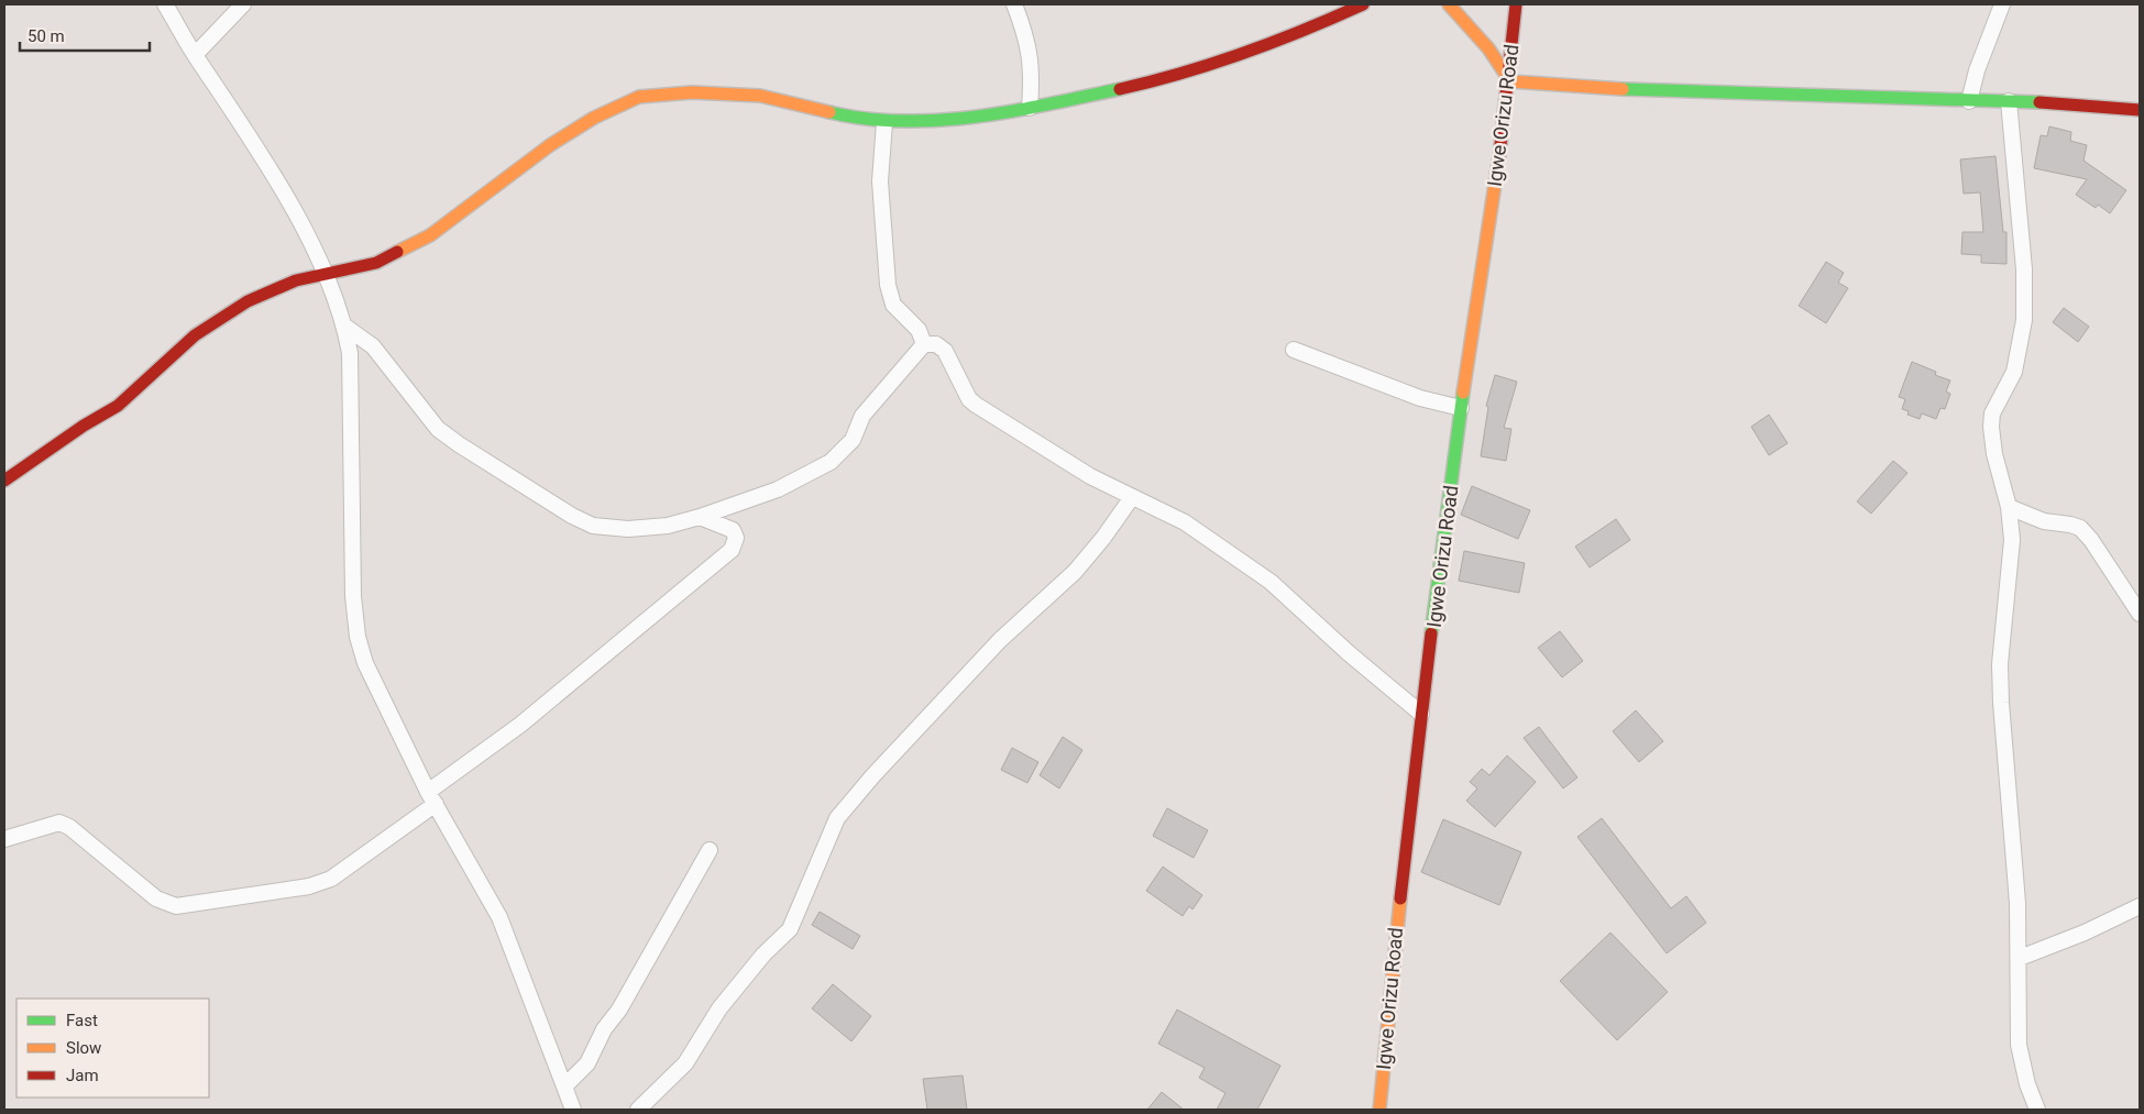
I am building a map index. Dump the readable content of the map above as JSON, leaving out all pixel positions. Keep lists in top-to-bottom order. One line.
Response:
{"streets":{"street":["Igwe Orizu Road"]},"legend":["Fast","Slow","Jam"],"scale_bar":"50 m"}
